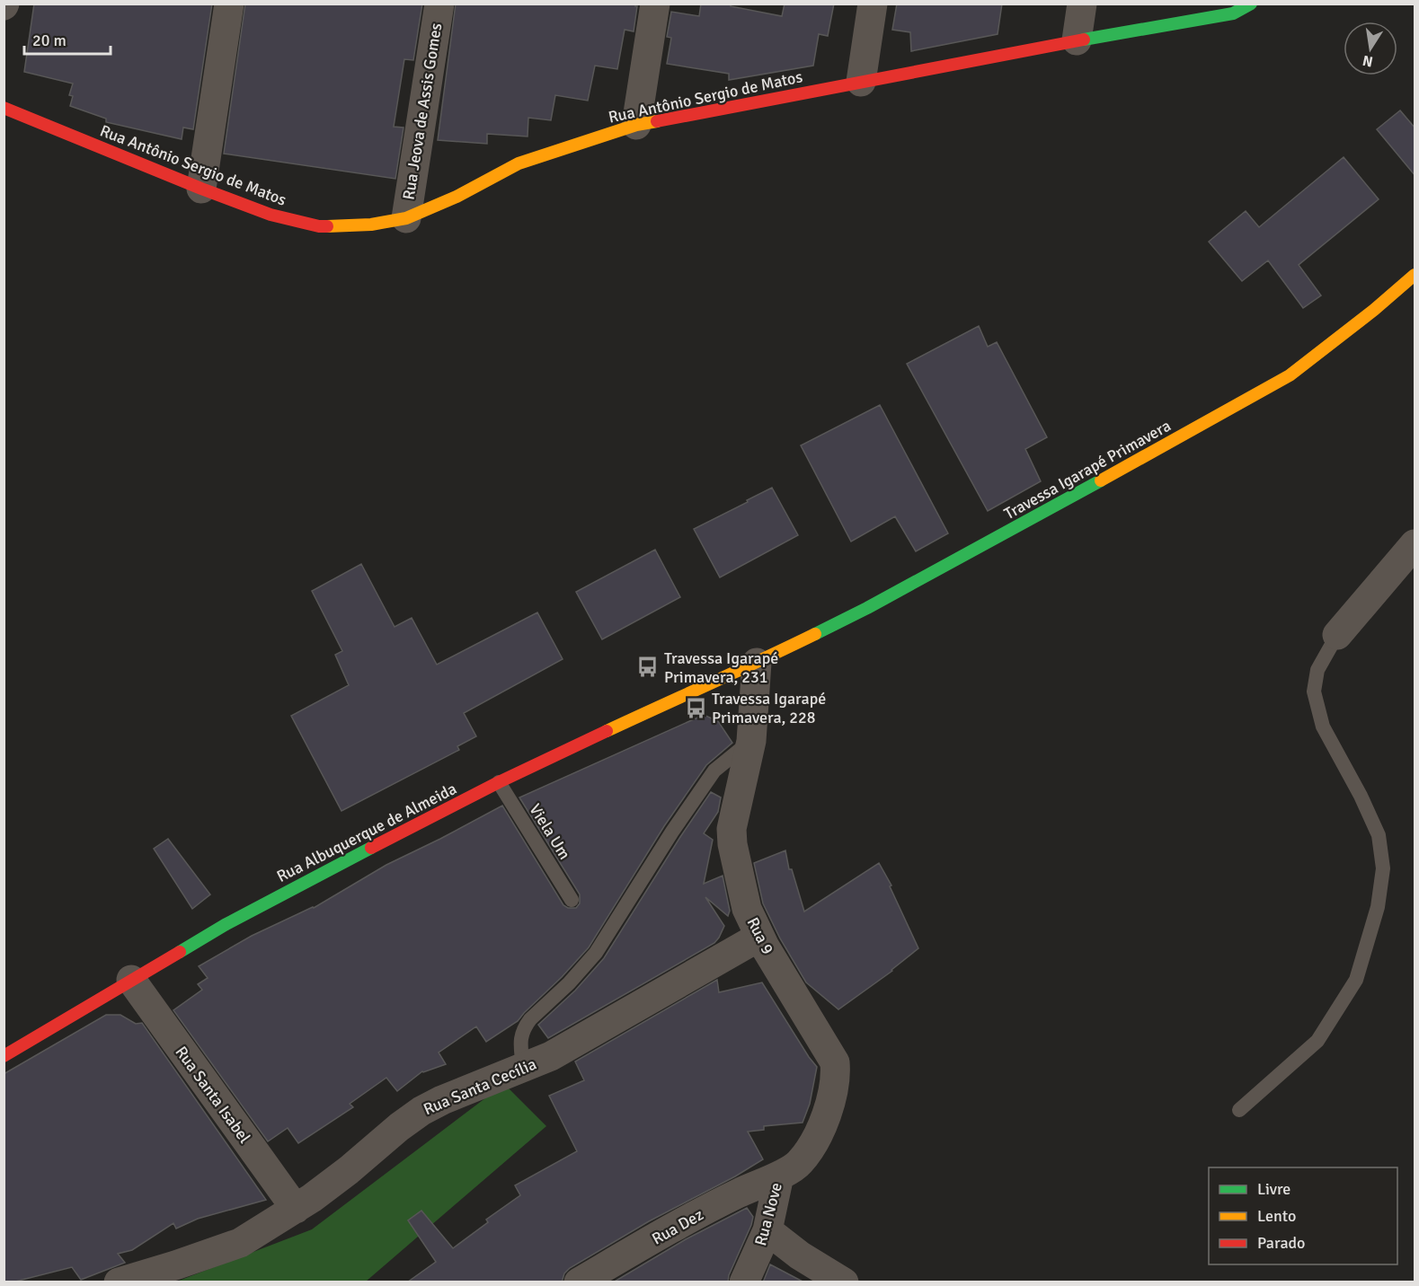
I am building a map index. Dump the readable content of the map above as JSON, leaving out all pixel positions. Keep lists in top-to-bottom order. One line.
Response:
{"streets":{"street":["Rua Antônio Sergio de Matos","Rua Jeova de Assis Gomes","Travessa Igarapé Primavera","Rua Albuquerque de Almeida","Rua 9","Rua Santa Cecília","Rua Santa Isabel","Rua Nove","Rua Dez"],"lane":["Viela Um"]},"crossings":[["Rua Antônio Sergio de Matos","Rua Jeova de Assis Gomes"],["Travessa Igarapé Primavera","Rua Albuquerque de Almeida"],["Travessa Igarapé Primavera","Rua 9"],["Viela Um","Rua Albuquerque de Almeida"],["Rua Albuquerque de Almeida","Rua 9"],["Rua Albuquerque de Almeida","Rua Santa Isabel"],["Rua 9","Rua Santa Cecília"],["Rua 9","Rua Nove"],["Rua 9","Rua Dez"],["Rua Santa Cecília","Rua Santa Isabel"],["Rua Nove","Rua Dez"]],"places":{"bus stop":["Travessa Igarapé Primavera, 231","Travessa Igarapé Primavera, 228"]},"legend":["Livre","Lento","Parado"],"scale_bar":"20 m","north":"bottom"}
